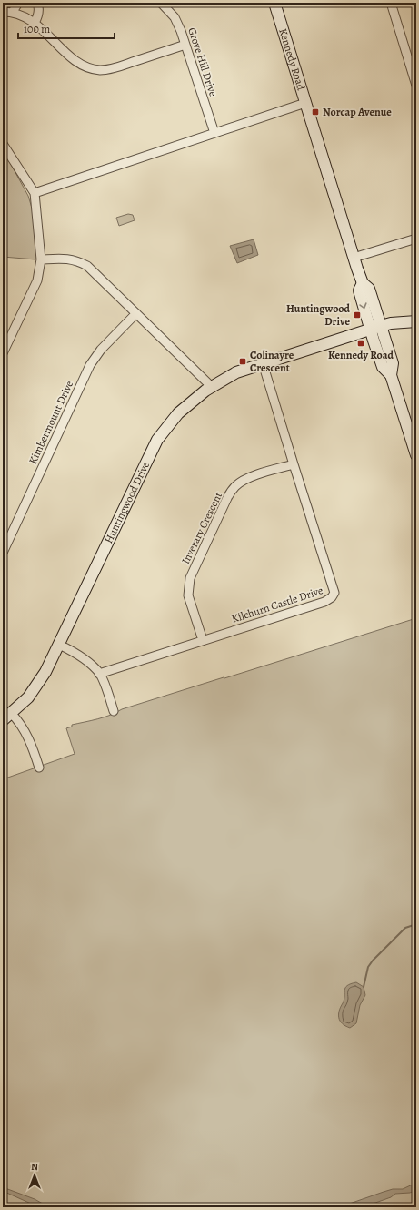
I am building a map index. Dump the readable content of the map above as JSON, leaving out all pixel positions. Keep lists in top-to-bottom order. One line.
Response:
{"streets":{"street":["Kennedy Road","Grove Hill Drive","Kimbermount Drive","Huntingwood Drive","Inverary Crescent","Kilchurn Castle Drive"]},"crossings":[["Kennedy Road","Huntingwood Drive"],["Huntingwood Drive","Kilchurn Castle Drive"],["Inverary Crescent","Kilchurn Castle Drive"]],"places":{"transit":["Norcap Avenue","Huntingwood Drive","Kennedy Road","Colinayre Crescent"]},"scale_bar":"100 m","north":"top"}
